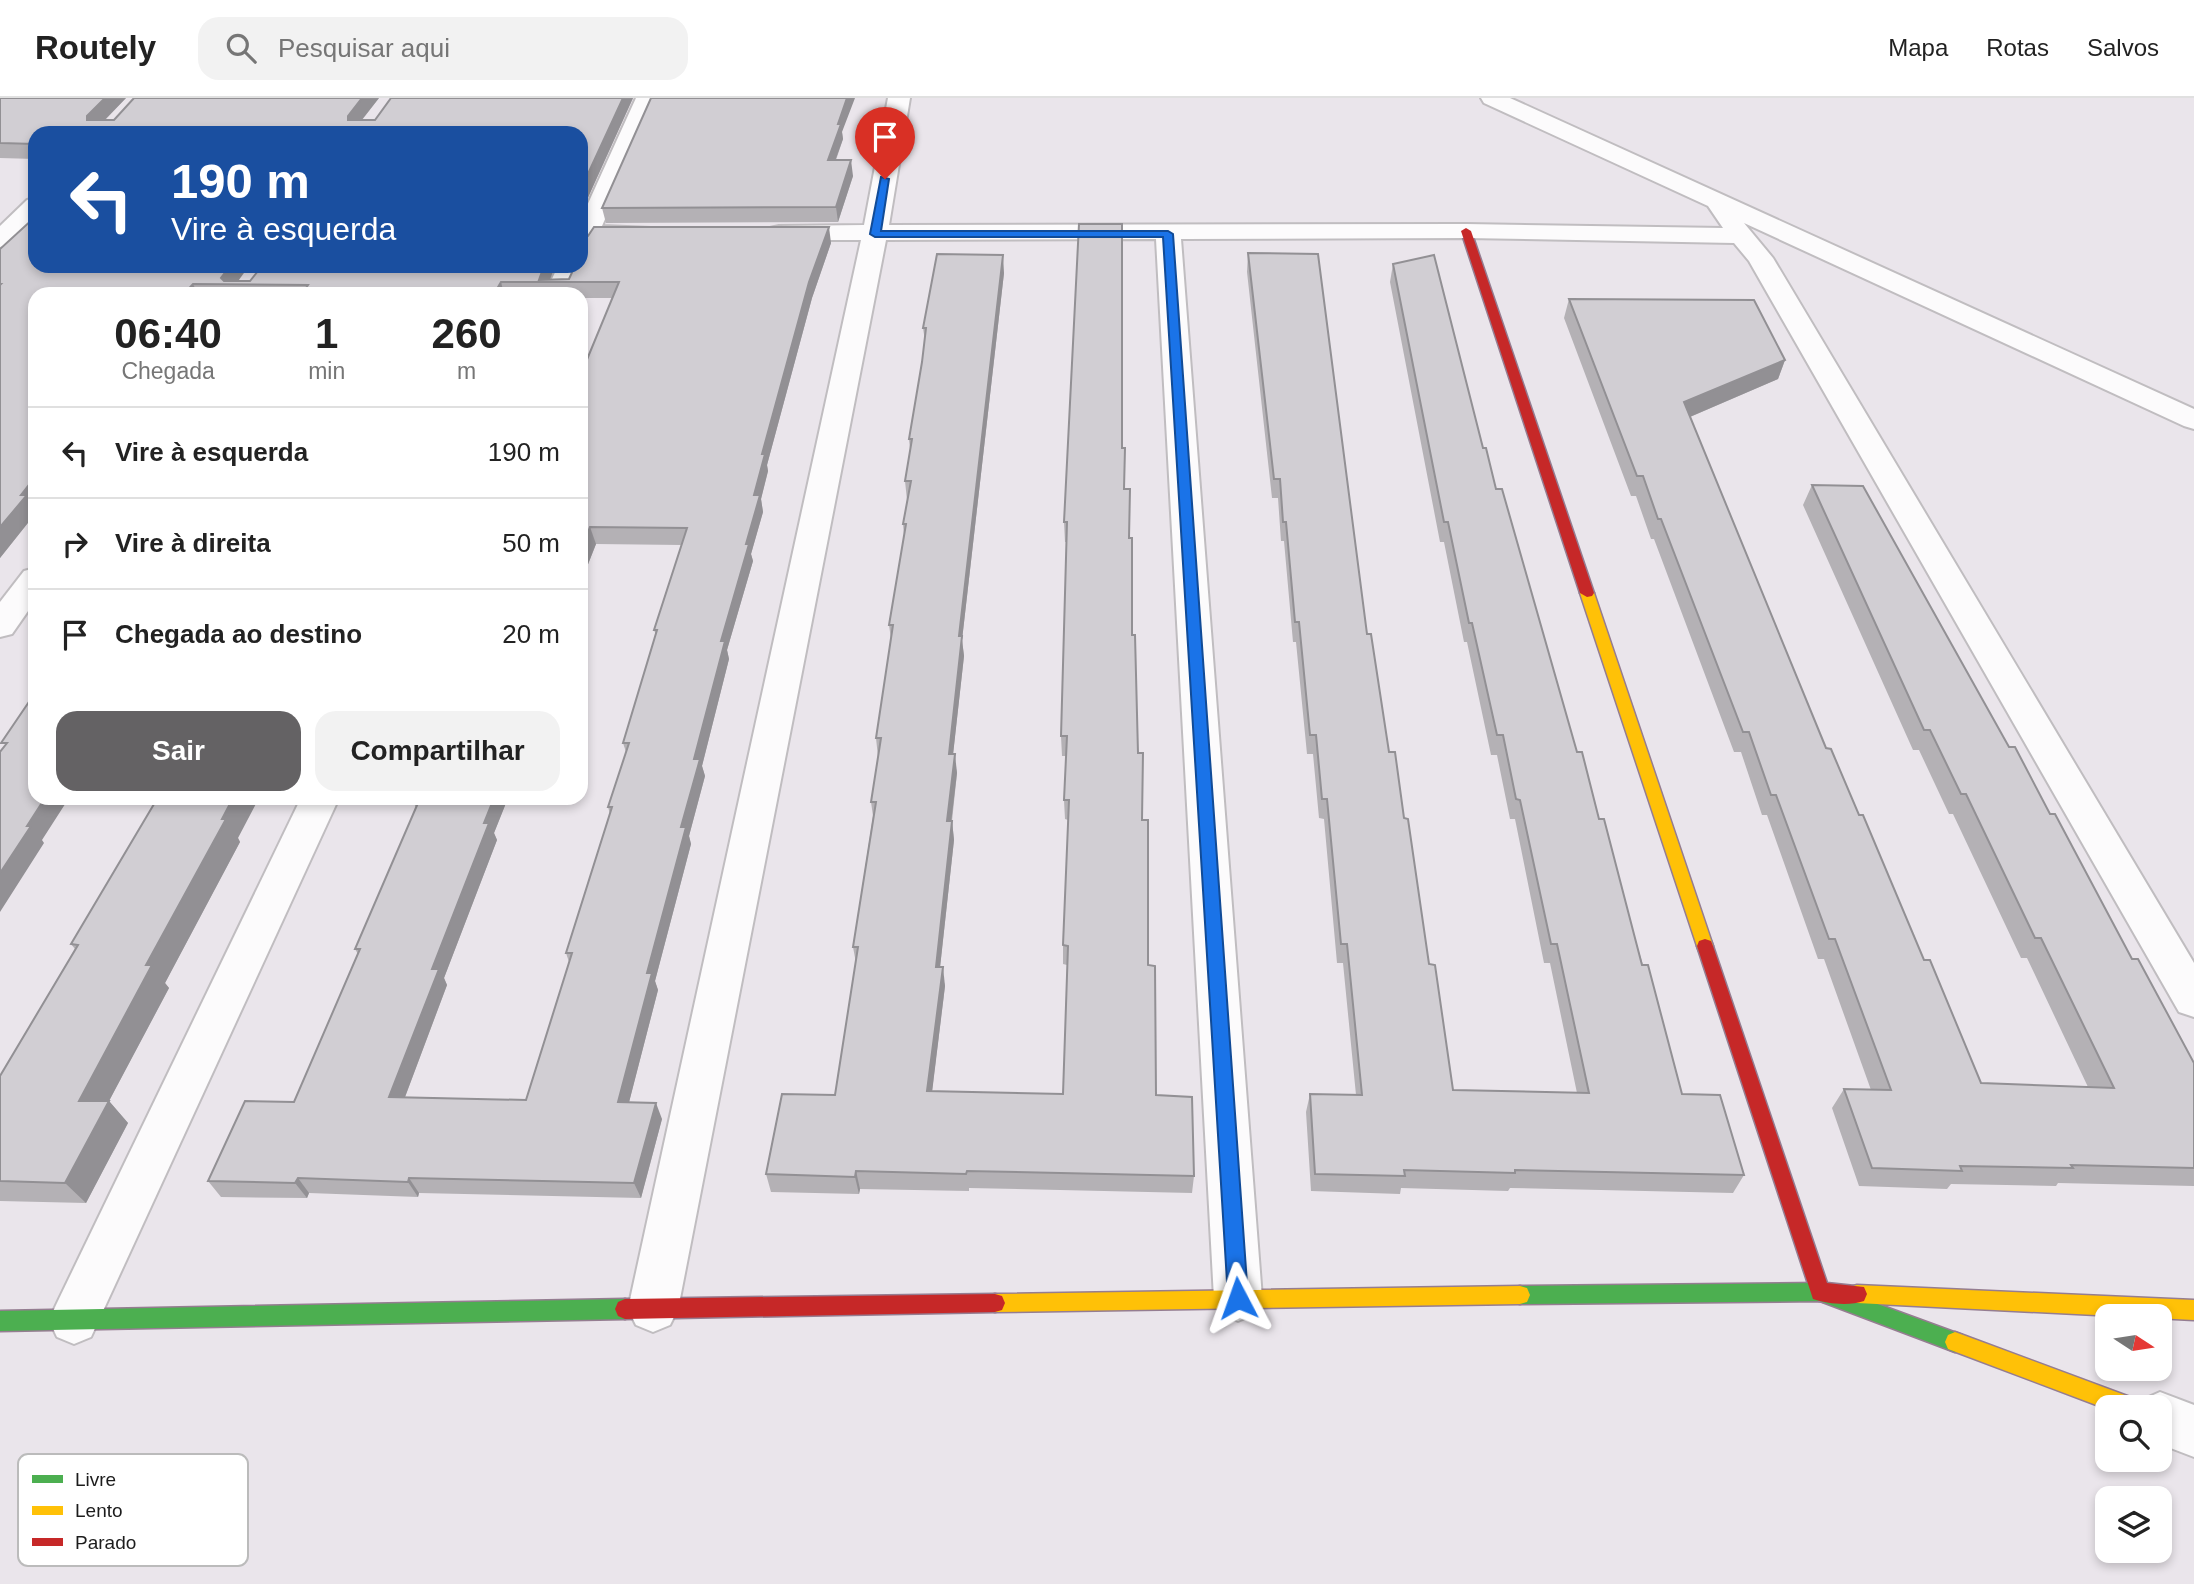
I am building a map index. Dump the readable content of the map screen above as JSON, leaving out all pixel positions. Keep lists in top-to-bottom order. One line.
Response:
{"legend":["Livre","Lento","Parado"],"north":"right","page":{"header":"Routely","search":"Pesquisar aqui","nav":["Mapa","Rotas","Salvos"],"turn":["190 m","Vire à esquerda"],"eta":["06:40","Chegada","1","min","260","m"],"list":[{"name":"Vire à esquerda","value":"190 m"},{"name":"Vire à direita","value":"50 m"},{"name":"Chegada ao destino","value":"20 m"}],"buttons":["Sair","Compartilhar"]}}
